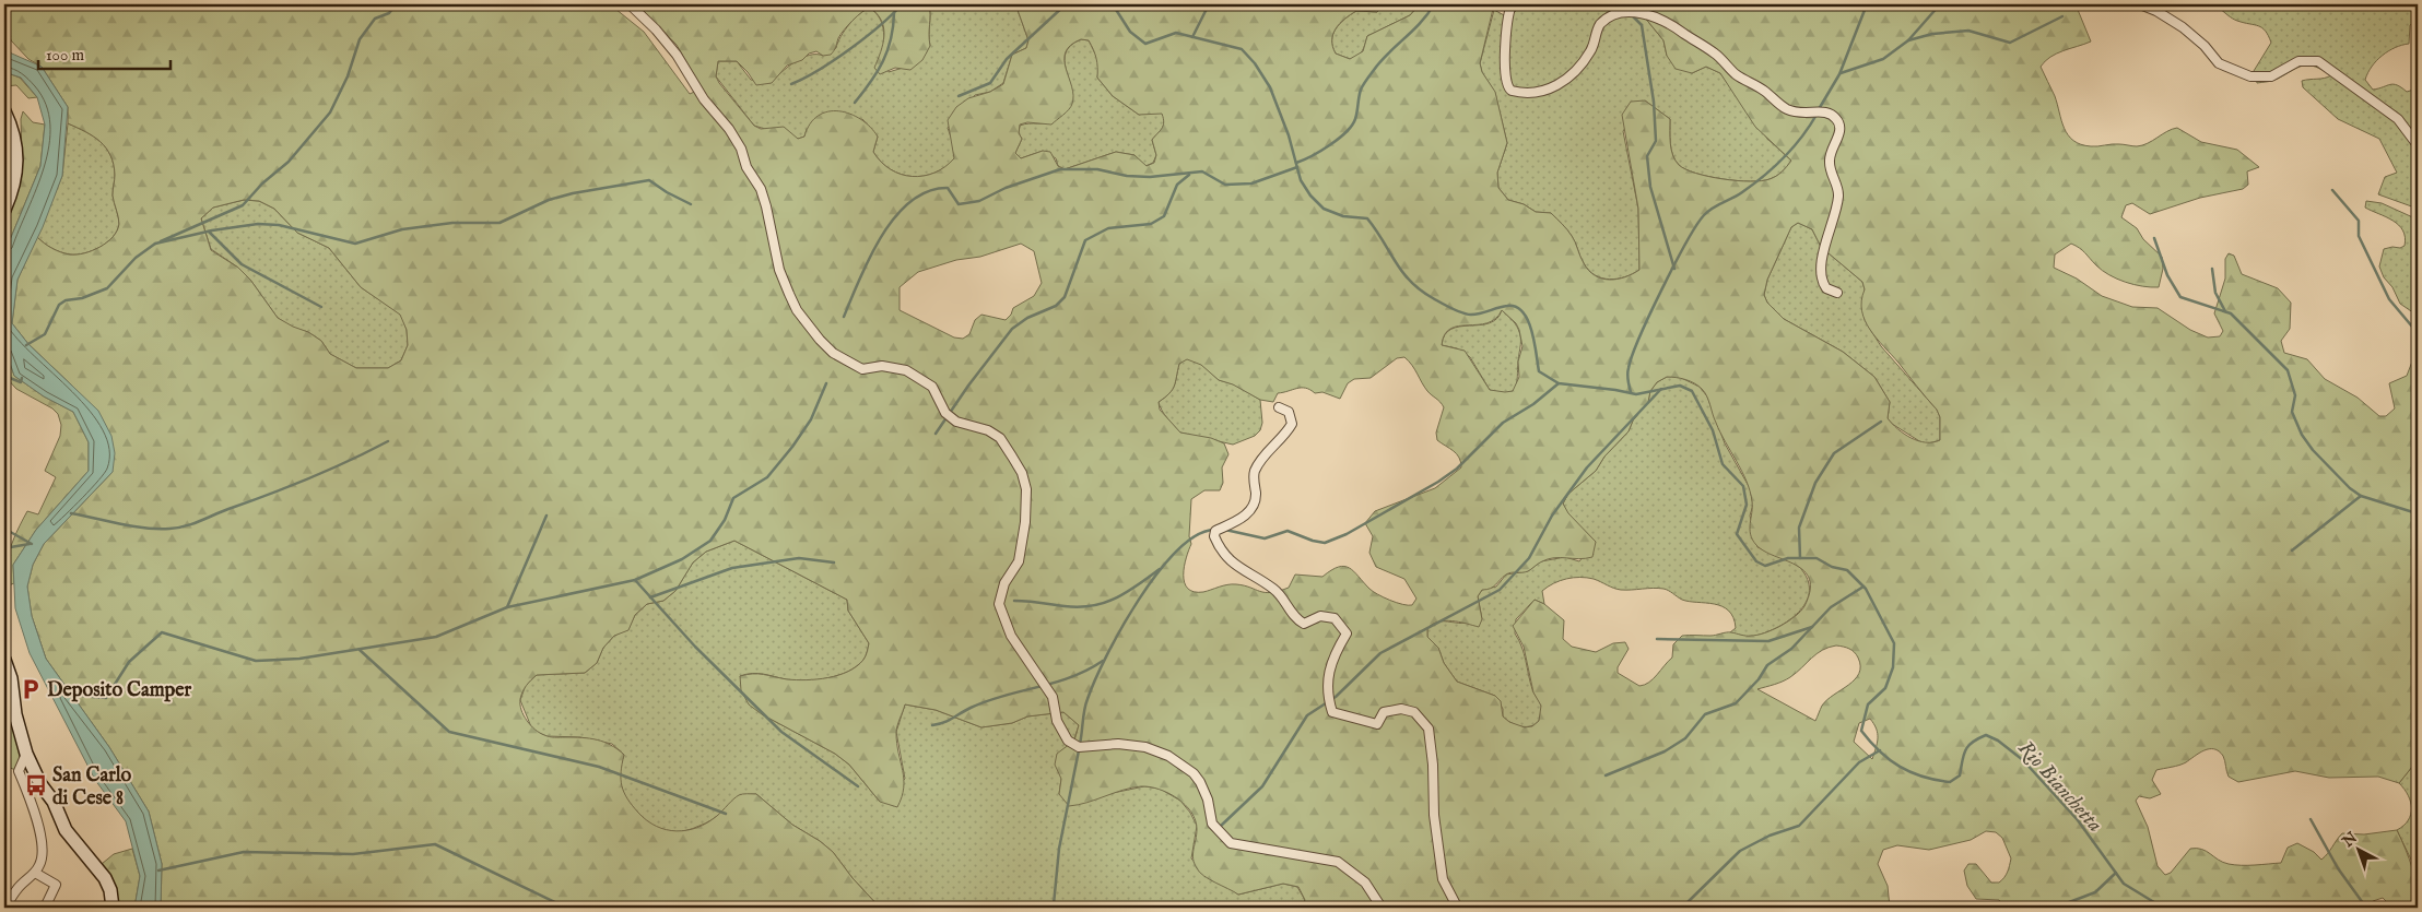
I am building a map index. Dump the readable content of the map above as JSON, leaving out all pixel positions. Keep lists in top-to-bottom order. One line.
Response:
{"water":["Rio Bianchetta"],"places":{"parking":["Deposito Camper"],"bus stop":["San Carlo di Cese 8"]},"scale_bar":"100 m","north":"top left"}
